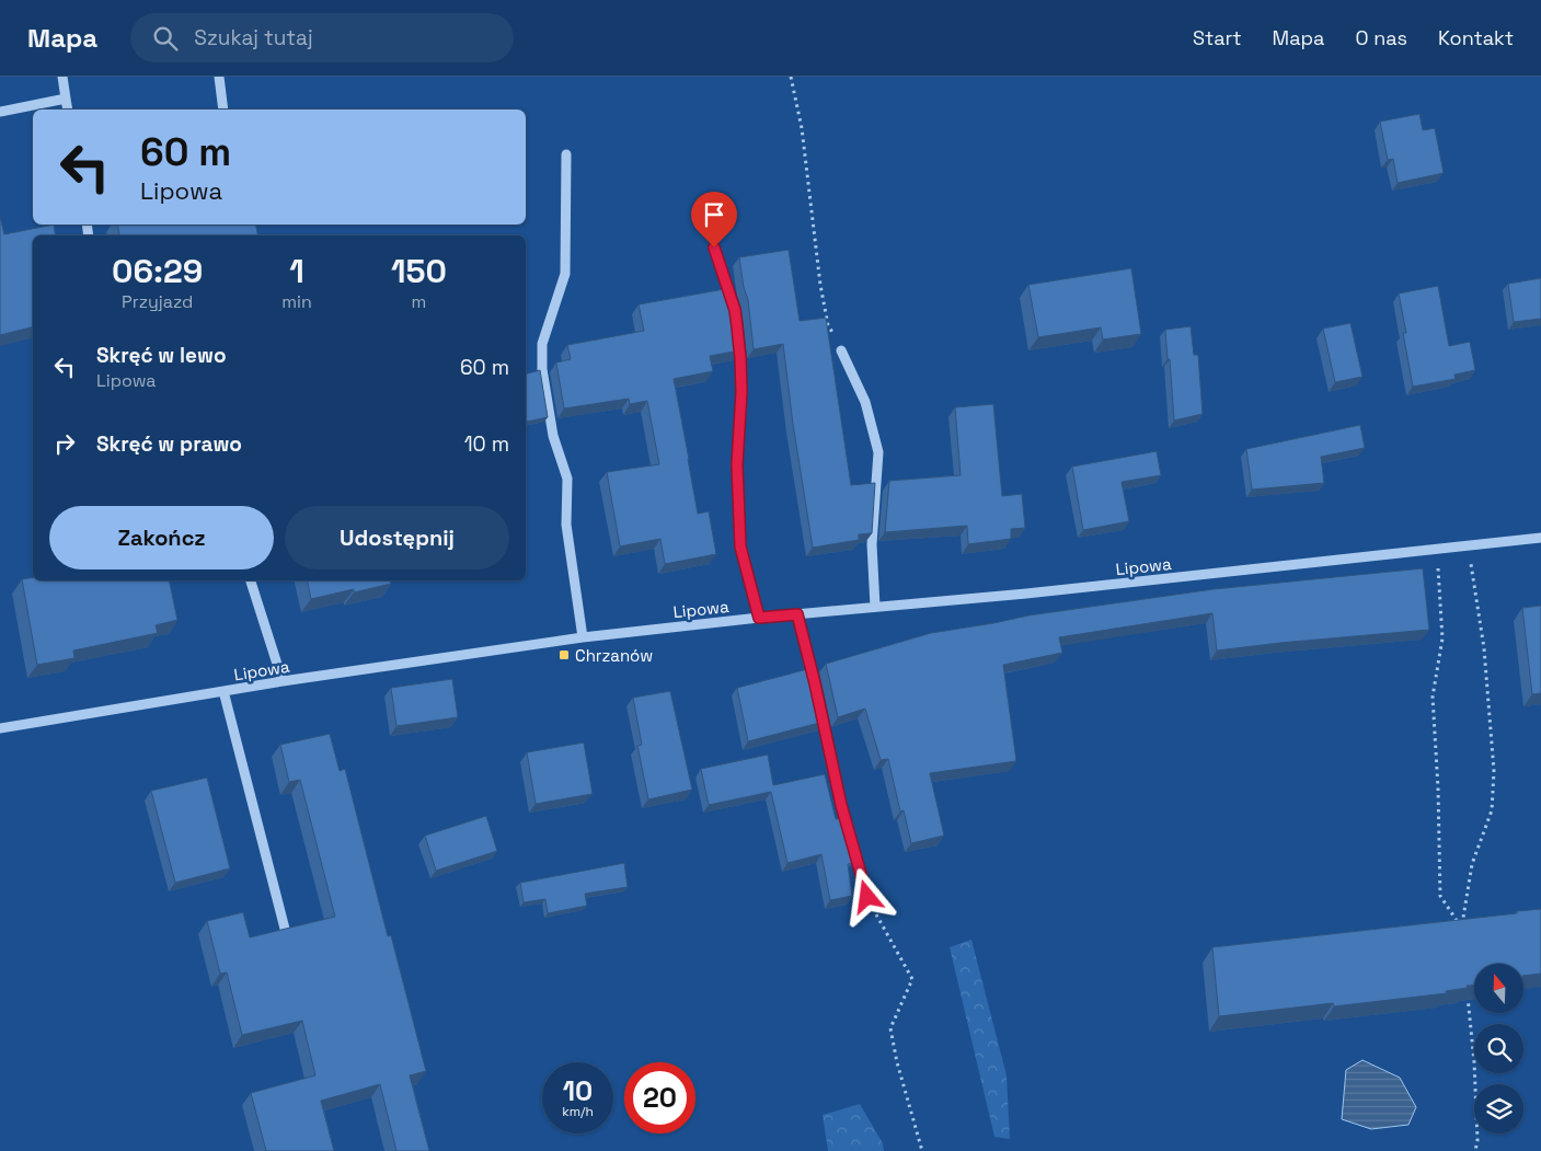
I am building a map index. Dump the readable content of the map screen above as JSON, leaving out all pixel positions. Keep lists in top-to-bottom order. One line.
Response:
{"streets":{"street":["Lipowa"]},"places":{"transit":["Chrzanów"]},"north":"top","page":{"header":"Mapa","search":"Szukaj tutaj","nav":["Start","Mapa","O nas","Kontakt"],"turn":["60 m","Lipowa"],"eta":["06:29","Przyjazd","1","min","150","m"],"list":[{"name":"Skręć w lewo","note":"Lipowa","value":"60 m"},{"name":"Skręć w prawo","value":"10 m"}],"buttons":["Zakończ","Udostępnij"],"speed":"10 km/h","limit":"20"}}
